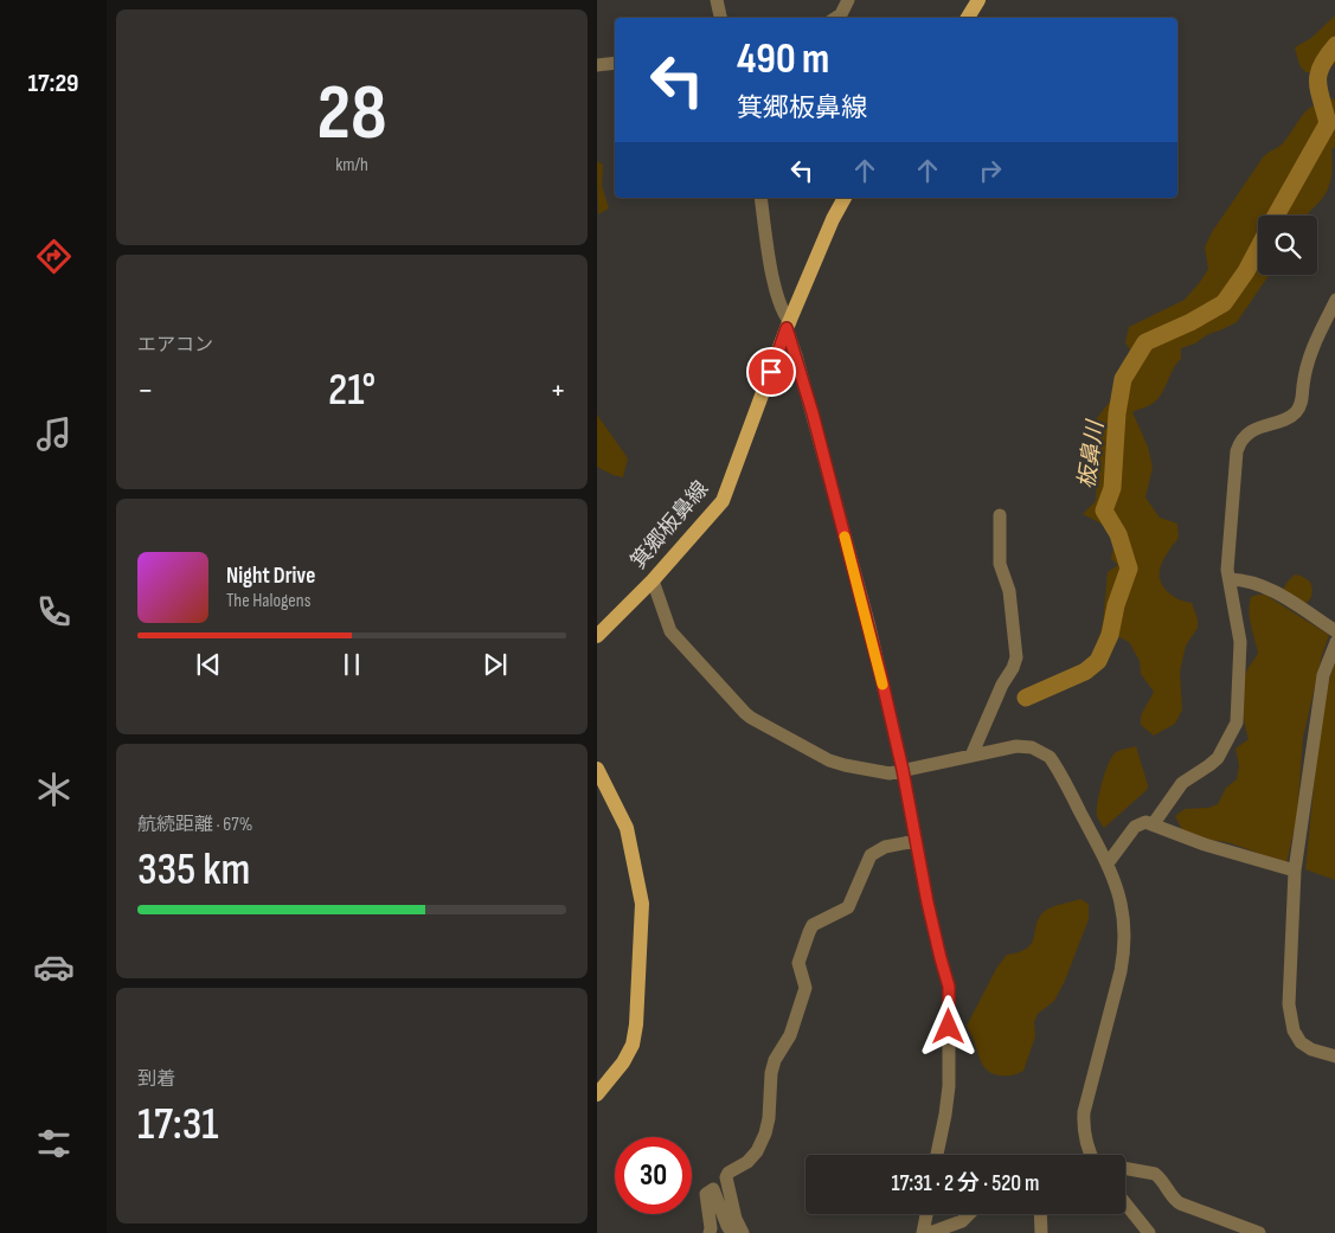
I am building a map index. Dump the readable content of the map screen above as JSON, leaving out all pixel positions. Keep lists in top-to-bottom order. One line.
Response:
{"streets":{"main road":["箕郷板鼻線"]},"water":["板鼻川"],"page":{"tabs":"17:29","tile":[["28","km/h"],"エアコン",["航続距離 · 67%","335 km"],["到着","17:31"]],"turn":["490 m","箕郷板鼻線"],"heat":["−","21°","+"],"song":["Night Drive","The Halogens"],"limit":"30","trip":"17:31 · 2 分 · 520 m"}}
